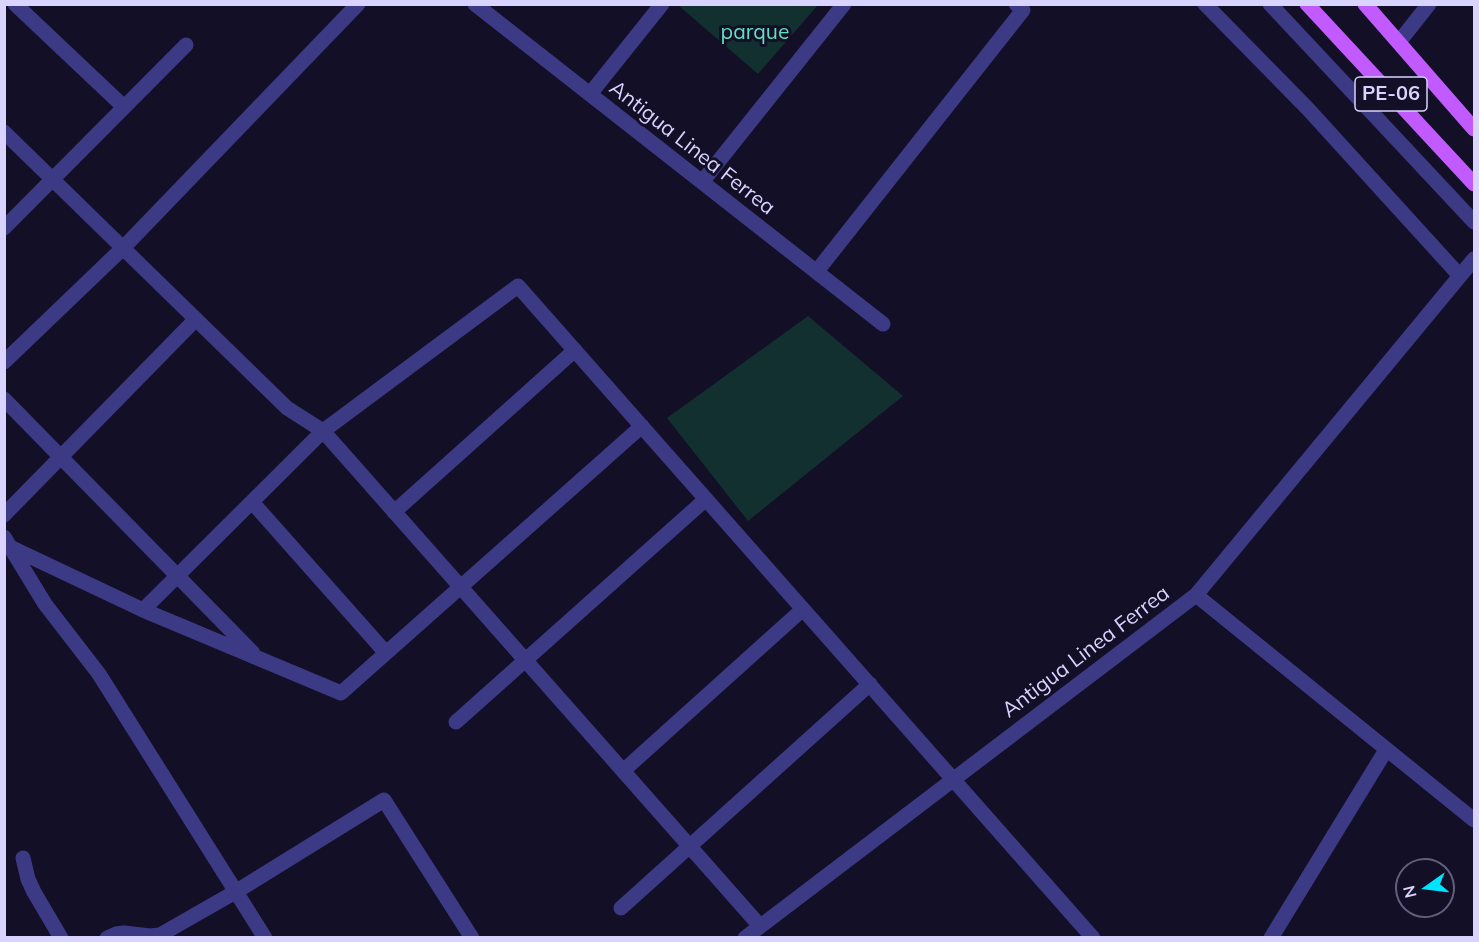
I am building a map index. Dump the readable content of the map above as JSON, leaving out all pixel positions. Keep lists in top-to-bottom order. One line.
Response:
{"streets":{"main road":["PE-06"],"street":["Antigua Linea Ferrea"]},"parks":["parque"],"north":"left"}
